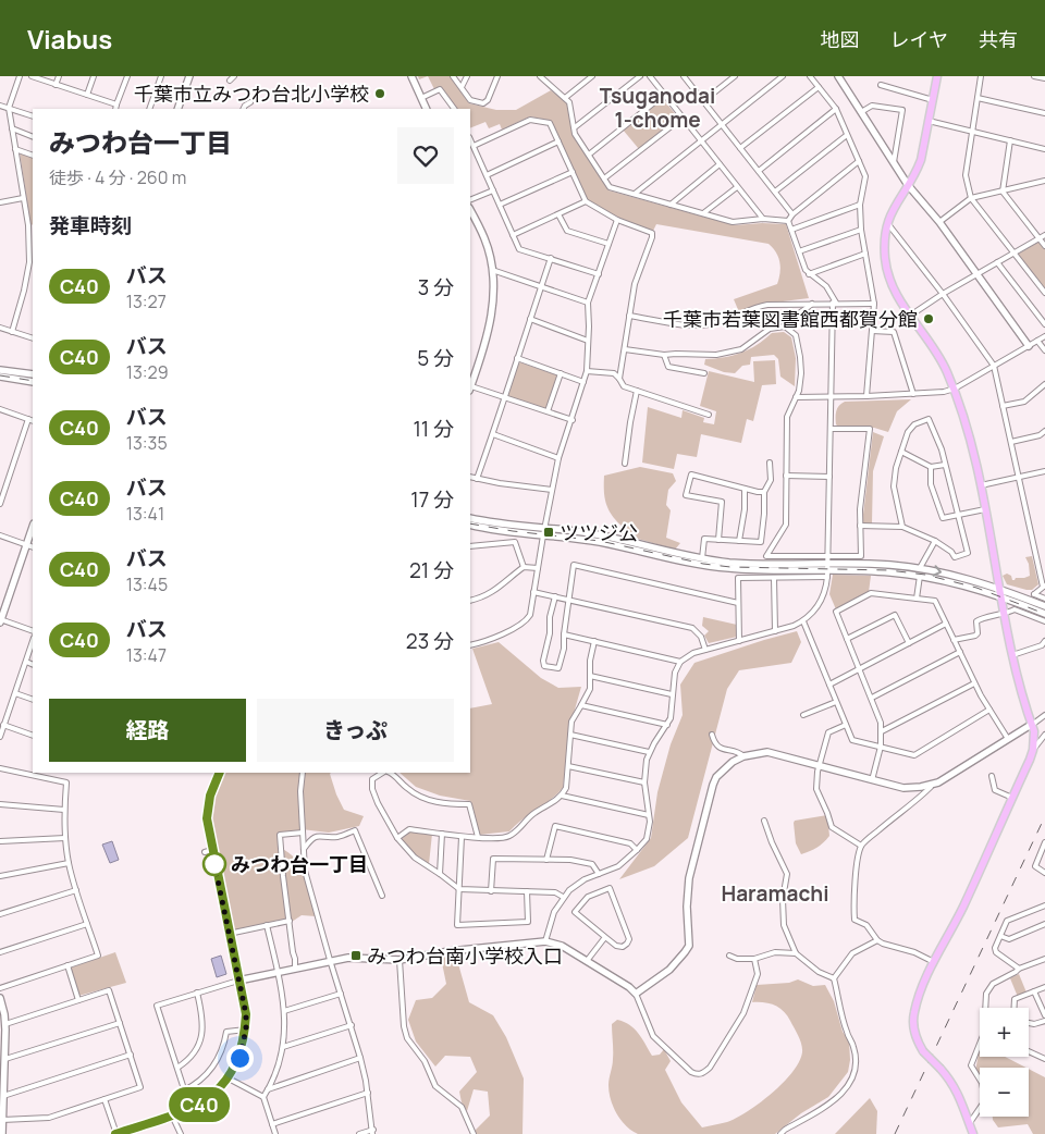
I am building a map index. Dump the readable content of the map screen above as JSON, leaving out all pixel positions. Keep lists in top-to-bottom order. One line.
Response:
{"districts":["Tsuganodai 1-chome","Haramachi"],"places":{"other":["千葉市立みつわ台北小学校","千葉市若葉図書館西都賀分館","みつわ台一丁目"],"transit":["ツツジ公","みつわ台南小学校入口"]},"lines":["bus line C40"],"page":{"header":"Viabus","nav":["地図","レイヤ","共有"],"on_map":"C40","heading":[["みつわ台一丁目","徒歩 · 4 分 · 260 m"],"発車時刻"],"list":[{"mark":"C40","name":"バス","note":"13:27","value":"3 分"},{"mark":"C40","name":"バス","note":"13:29","value":"5 分"},{"mark":"C40","name":"バス","note":"13:35","value":"11 分"},{"mark":"C40","name":"バス","note":"13:41","value":"17 分"},{"mark":"C40","name":"バス","note":"13:45","value":"21 分"},{"mark":"C40","name":"バス","note":"13:47","value":"23 分"}],"buttons":["経路","きっぷ"],"map_buttons":["+","−"]}}
